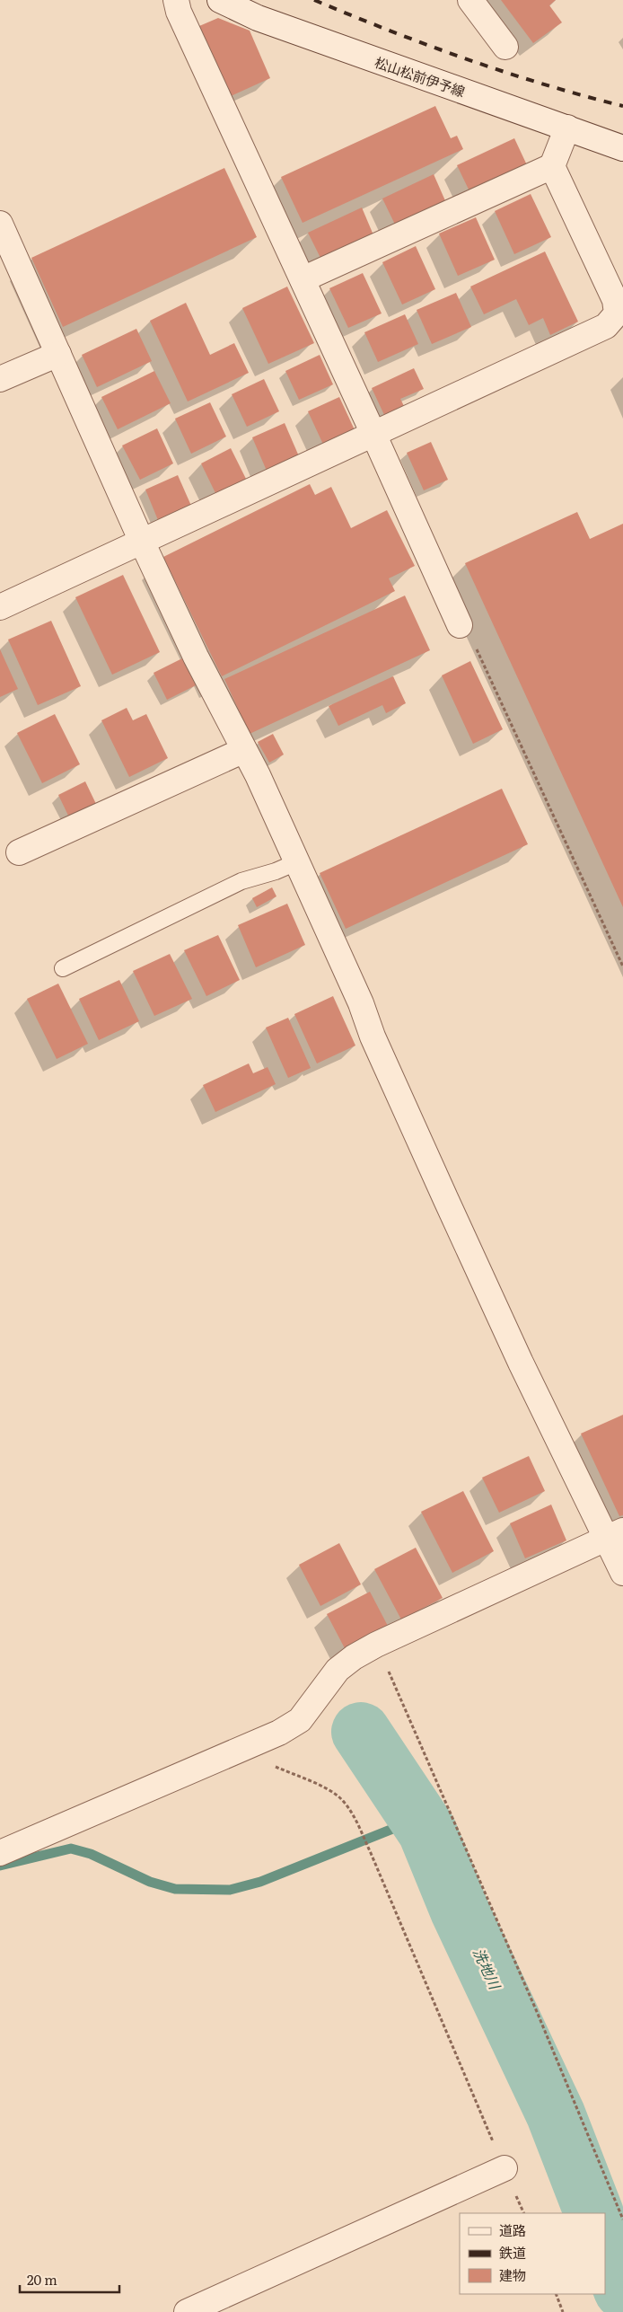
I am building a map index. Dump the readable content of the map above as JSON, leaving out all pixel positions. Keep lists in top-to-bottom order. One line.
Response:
{"streets":{"street":["松山松前伊予線"]},"water":["洗地川"],"legend":["道路","鉄道","建物"],"scale_bar":"20 m"}
